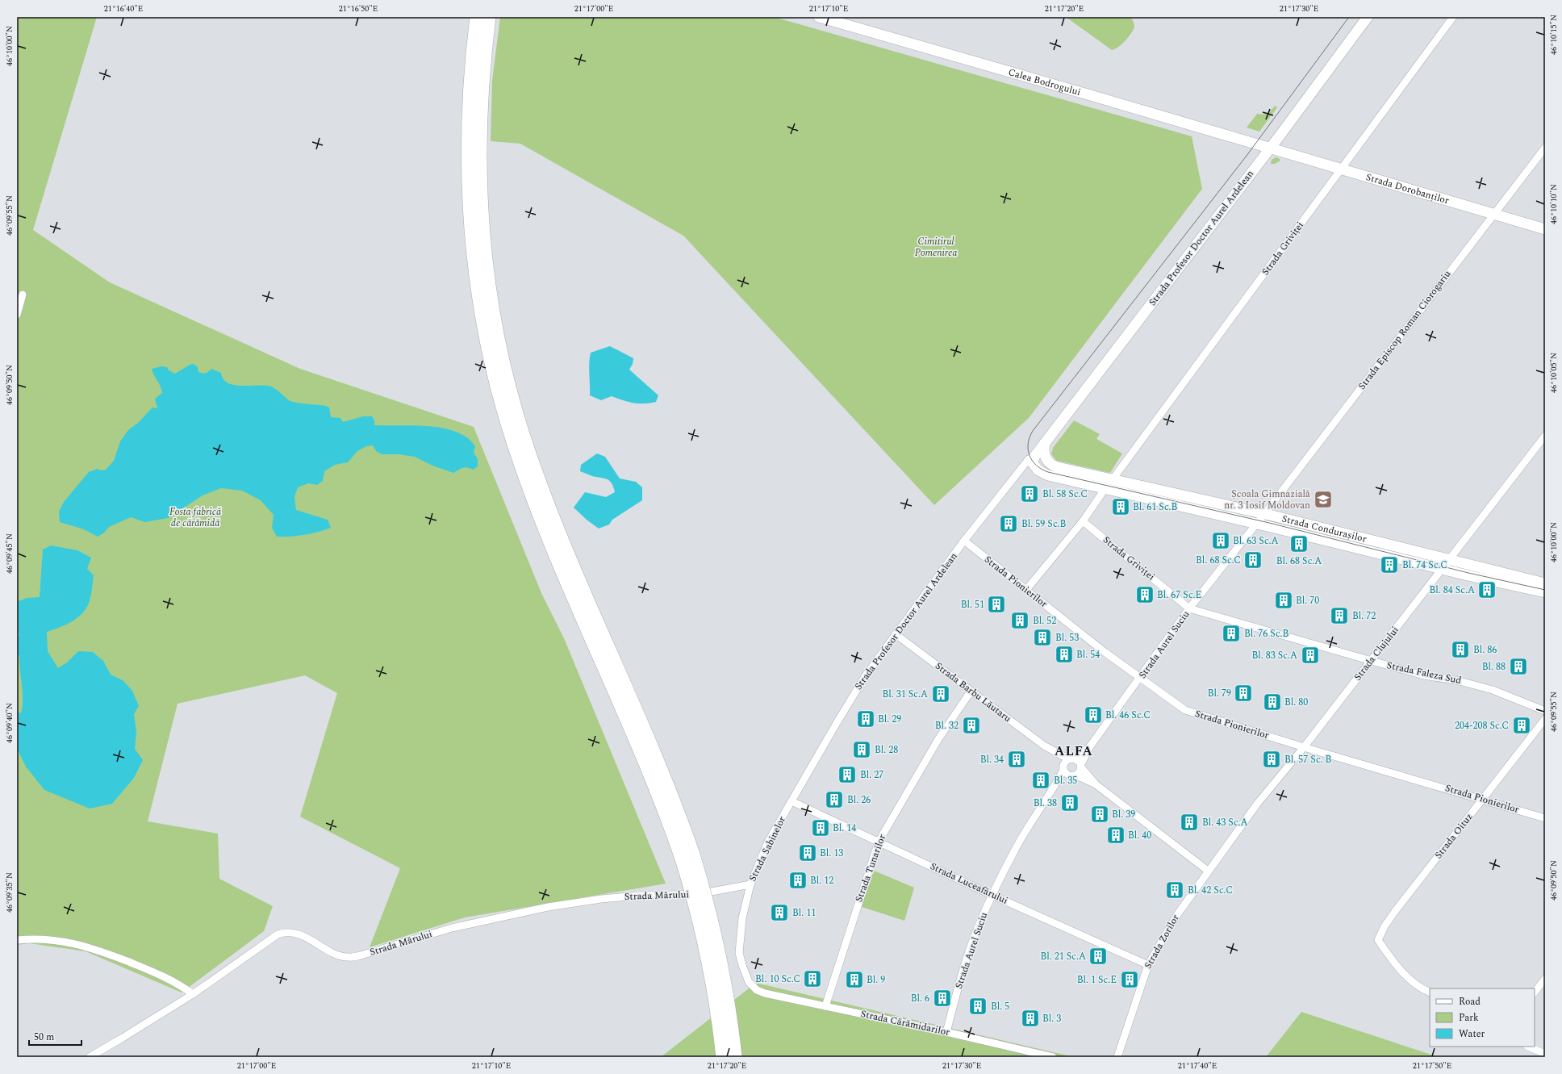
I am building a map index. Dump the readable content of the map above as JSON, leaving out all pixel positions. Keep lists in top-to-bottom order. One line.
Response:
{"streets":{"main road":["Calea Bodrogului","Strada Dorobanților","Strada Profesor Doctor Aurel Ardelean","Strada Condurașilor"],"street":["Strada Griviței","Strada Episcop Roman Ciorogariu","Strada Pionierilor","Strada Aurel Suciu","Strada Clujului","Strada Faleza Sud","Strada Barbu Lăutaru","Strada Oituz","Strada Sabinelor","Strada Tunarilor","Strada Luceafărului","Strada Mărului","Strada Zorilor","Strada Cărămidarilor"]},"crossings":[["Calea Bodrogului","Strada Dorobanților"],["Calea Bodrogului","Strada Profesor Doctor Aurel Ardelean"],["Strada Dorobanților","Strada Profesor Doctor Aurel Ardelean"],["Strada Dorobanților","Strada Griviței"],["Strada Dorobanților","Strada Episcop Roman Ciorogariu"],["Strada Profesor Doctor Aurel Ardelean","Strada Condurașilor"],["Strada Profesor Doctor Aurel Ardelean","Strada Pionierilor"],["Strada Profesor Doctor Aurel Ardelean","Strada Barbu Lăutaru"],["Strada Profesor Doctor Aurel Ardelean","Strada Sabinelor"],["Strada Profesor Doctor Aurel Ardelean","Strada Luceafărului"],["Strada Griviței","Strada Condurașilor"],["Strada Griviței","Strada Aurel Suciu"],["Strada Griviței","Strada Faleza Sud"],["Strada Episcop Roman Ciorogariu","Strada Condurașilor"],["Strada Episcop Roman Ciorogariu","Strada Aurel Suciu"],["Strada Condurașilor","Strada Aurel Suciu"],["Strada Condurașilor","Strada Clujului"],["Strada Pionierilor","Strada Aurel Suciu"],["Strada Pionierilor","Strada Clujului"],["Strada Pionierilor","Strada Oituz"],["Strada Aurel Suciu","Strada Faleza Sud"],["Strada Aurel Suciu","Strada Barbu Lăutaru"],["Strada Aurel Suciu","Strada Luceafărului"],["Strada Aurel Suciu","Strada Cărămidarilor"],["Strada Clujului","Strada Faleza Sud"],["Strada Clujului","Strada Zorilor"],["Strada Barbu Lăutaru","Strada Tunarilor"],["Strada Sabinelor","Strada Luceafărului"],["Strada Sabinelor","Strada Mărului"],["Strada Sabinelor","Strada Cărămidarilor"],["Strada Tunarilor","Strada Luceafărului"],["Strada Tunarilor","Strada Cărămidarilor"],["Strada Luceafărului","Strada Zorilor"]],"districts":["ALFA"],"parks":["Cimitirul Pomenirea","Fosta fabrică de cărămidă"],"places":{"building":["Bl. 58 Sc.C","Bl. 61 Sc.B","Bl. 59 Sc.B","Bl. 63 Sc.A","Bl. 68 Sc.A","Bl. 68 Sc.C","Bl. 74 Sc.C","Bl. 84 Sc.A","Bl. 67 Sc.E","Bl. 70","Bl. 51","Bl. 72","Bl. 52","Bl. 76 Sc.B","Bl. 53","Bl. 86","Bl. 54","Bl. 83 Sc.A","Bl. 88","Bl. 79","Bl. 31 Sc.A","Bl. 80","Bl. 46 Sc.C","Bl. 29","Bl. 32","204-208 Sc.C","Bl. 28","Bl. 34","Bl. 57 Sc. B","Bl. 27","Bl. 35","Bl. 26","Bl. 38","Bl. 39","Bl. 43 Sc.A","Bl. 14","Bl. 40","Bl. 13","Bl. 12","Bl. 42 Sc.C","Bl. 11","Bl. 21 Sc.A","Bl. 10 Sc.C","Bl. 9","Bl. 1 Sc.E","Bl. 6","Bl. 5","Bl. 3"],"school or university":["Școala Gimnazială nr. 3 Iosif Moldovan"]},"legend":["Road","Park","Water"],"scale_bar":"50 m","coordinates":["21°16'40\"E","21°16'50\"E","21°17'00\"E","21°17'10\"E","21°17'20\"E","21°17'30\"E","46°10'15\"N","46°10'00\"N","46°10'10\"N","46°09'55\"N","46°10'05\"N","46°09'50\"N","46°09'45\"N","46°09'40\"N","46°09'35\"N","21°17'40\"E","21°17'50\"E"]}
